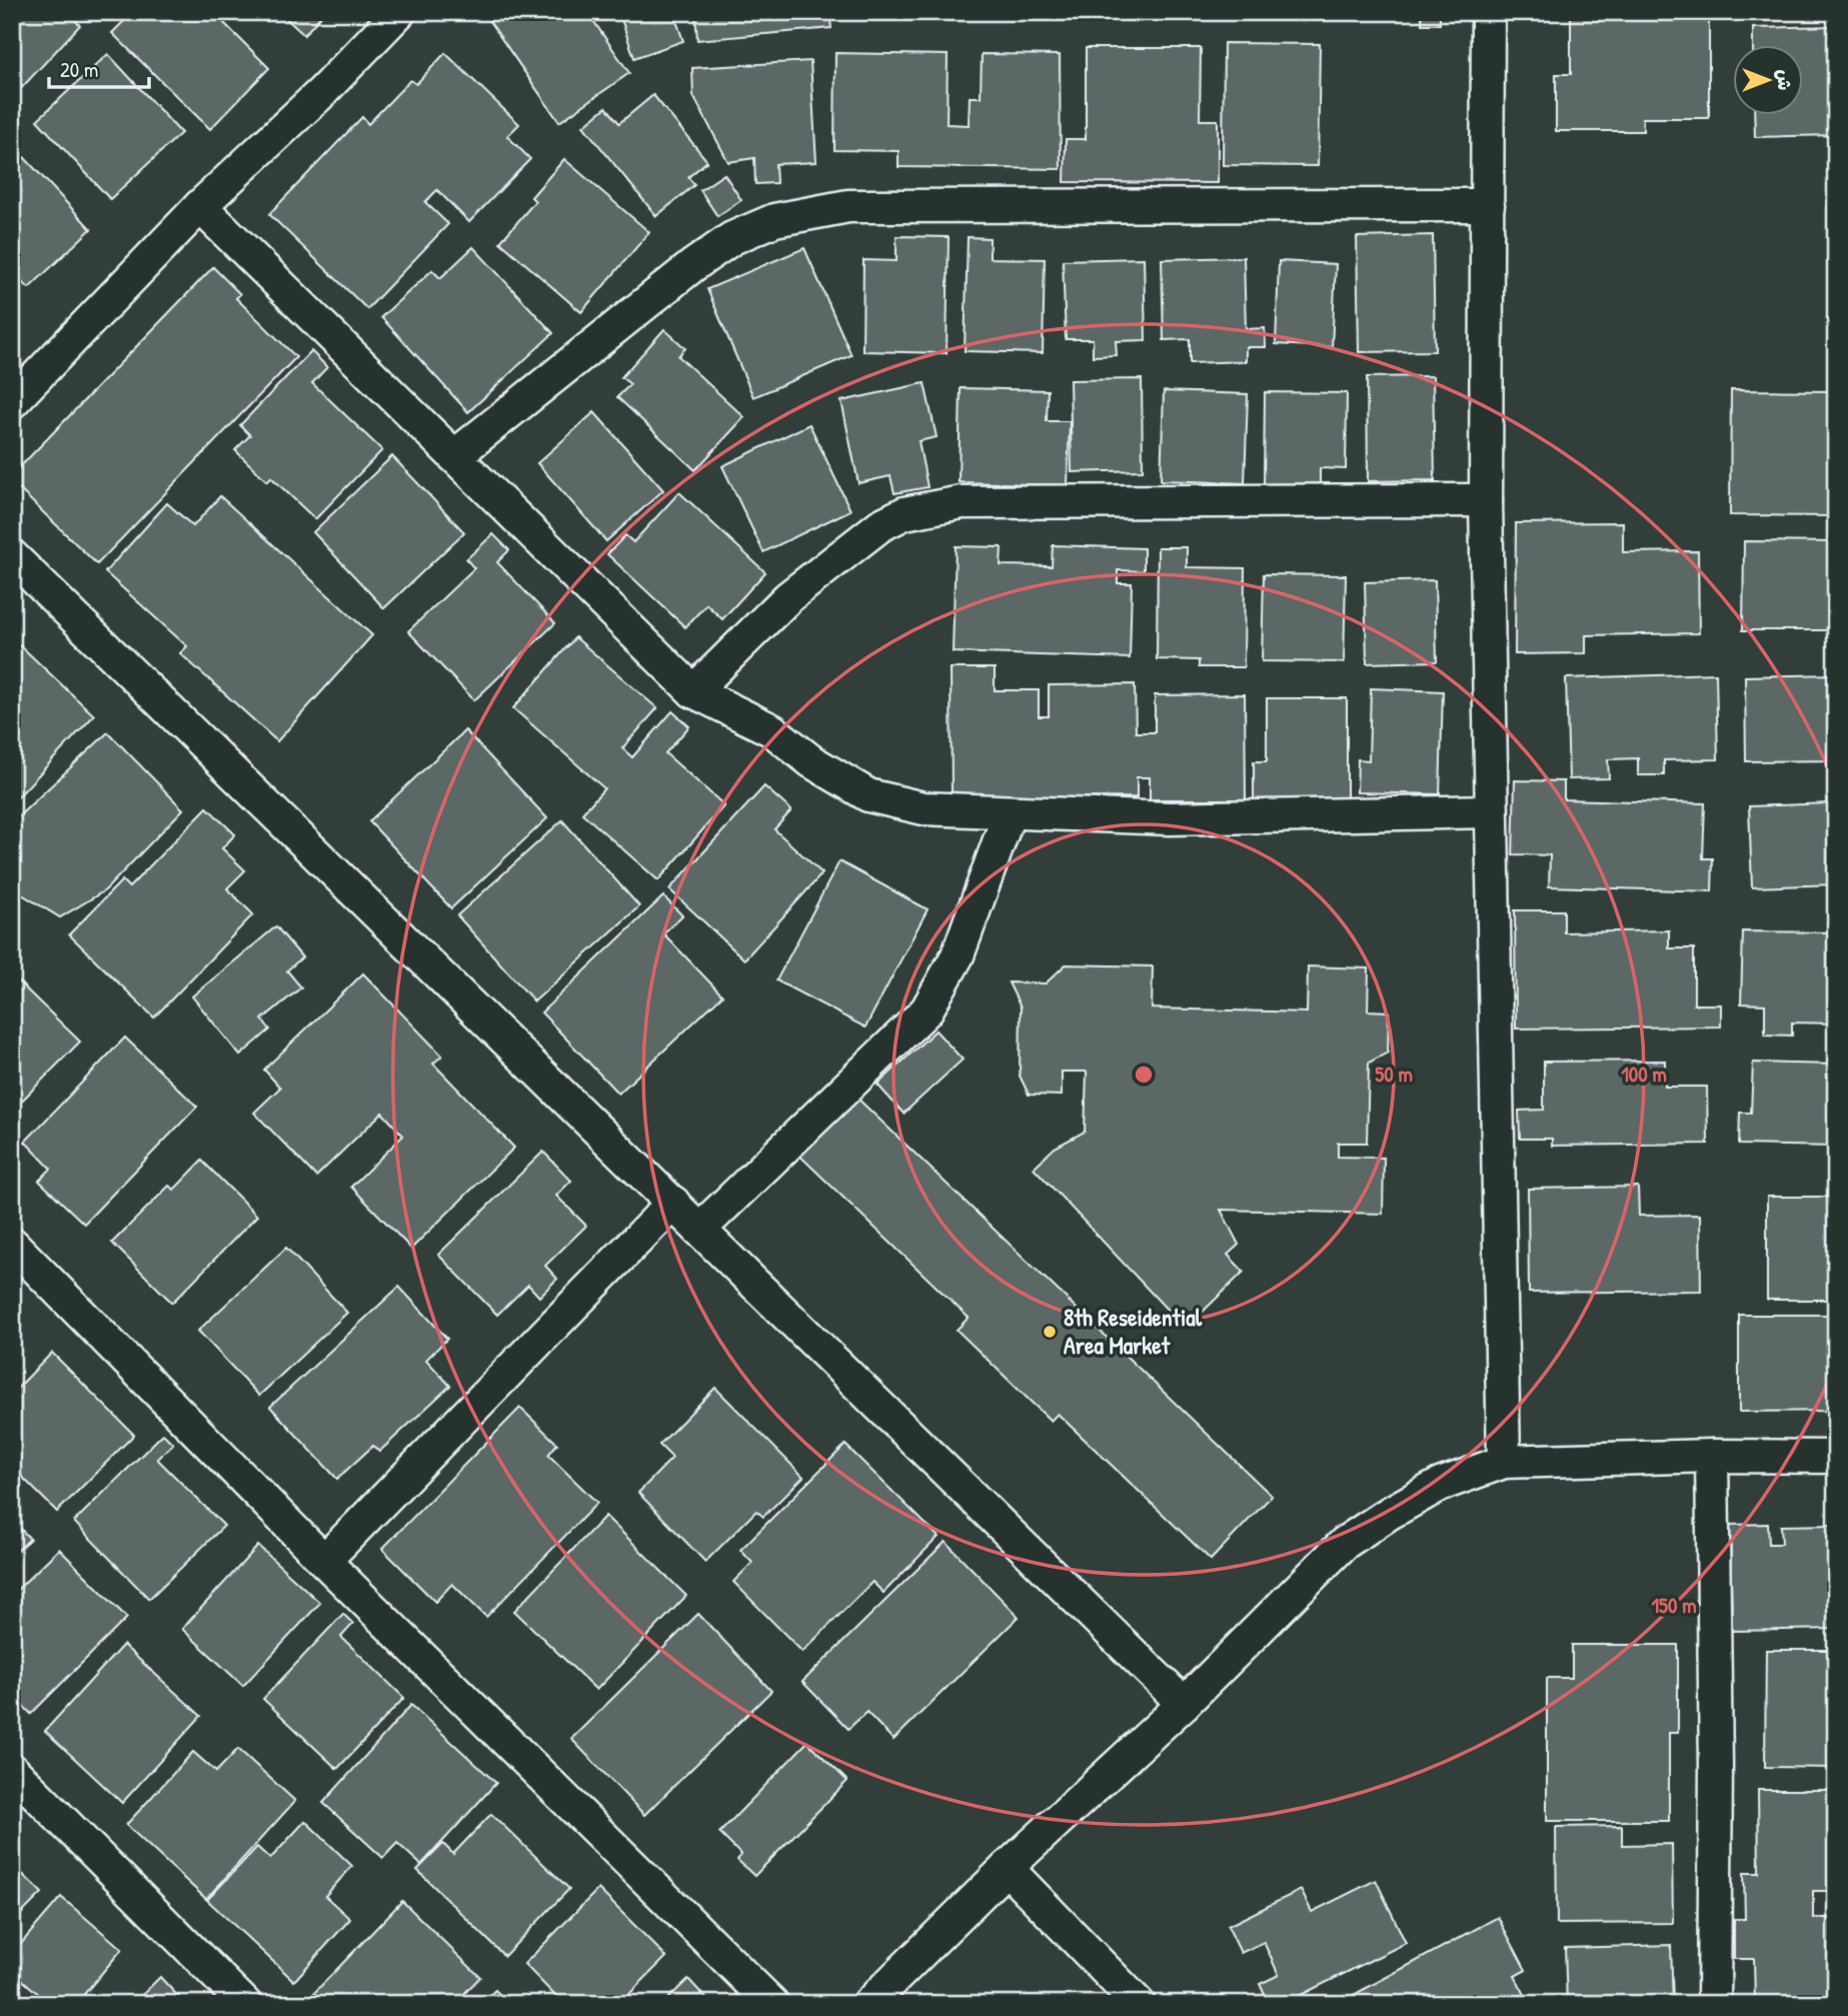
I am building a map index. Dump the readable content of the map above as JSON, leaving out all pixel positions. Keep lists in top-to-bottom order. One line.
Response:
{"places":["8th Reseidential Area Market"],"scale_bar":"20 m","north":"right","rings":["50 m","100 m","150 m"]}
